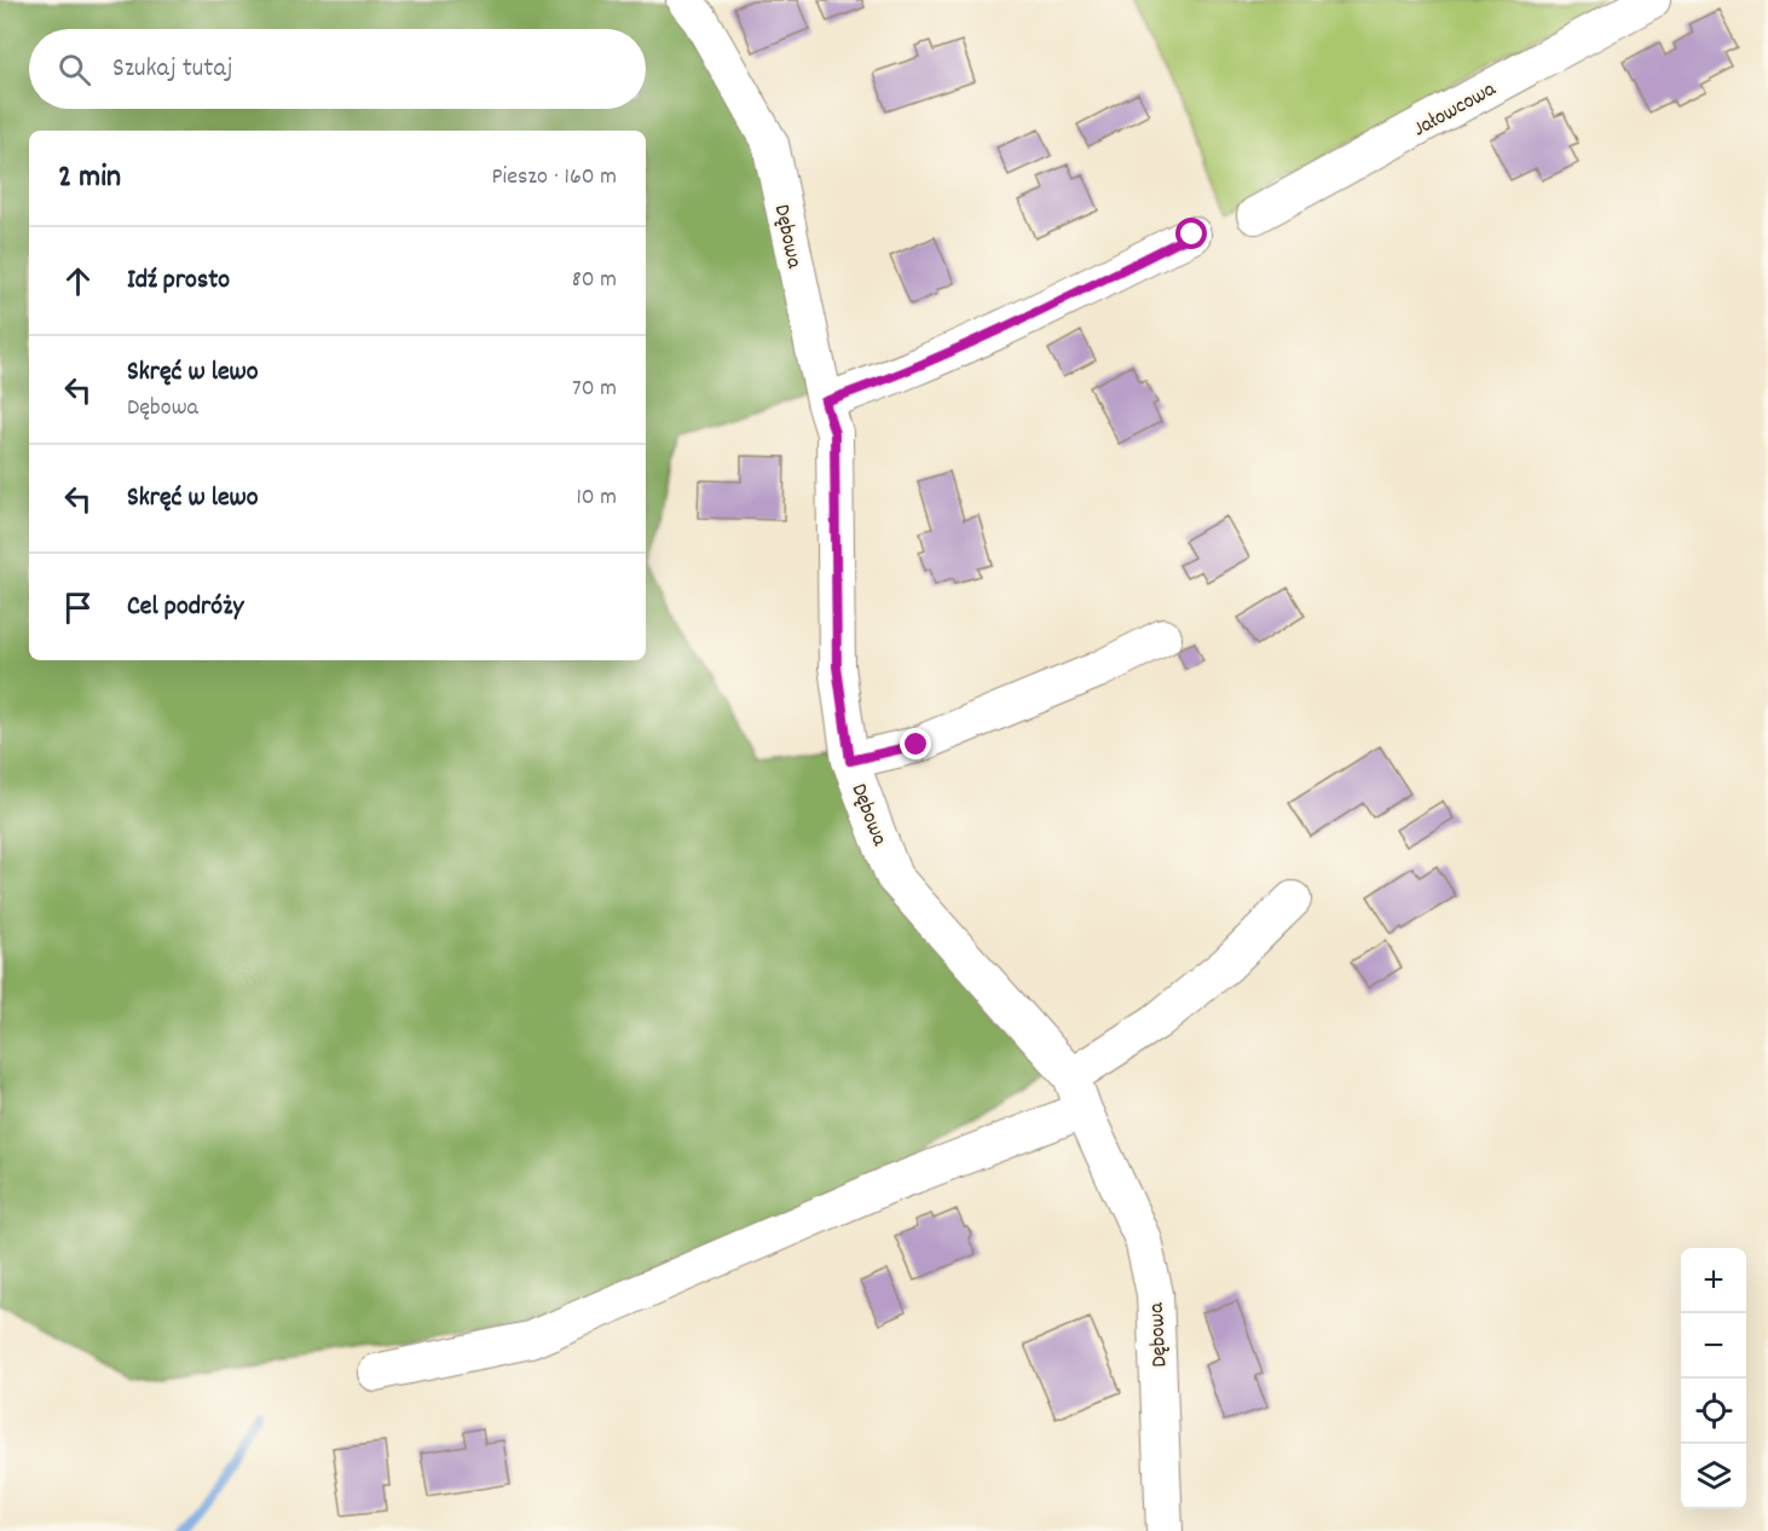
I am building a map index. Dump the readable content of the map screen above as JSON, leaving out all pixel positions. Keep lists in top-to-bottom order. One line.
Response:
{"streets":{"street":["Jałowcowa","Dębowa"]},"page":{"search":"Szukaj tutaj","heading":["2 min","Pieszo · 160 m"],"list":[["Idź prosto","80 m"],["Skręć w lewo","Dębowa","70 m"],["Skręć w lewo","10 m"],"Cel podróży"],"map_buttons":["+","−"]}}
